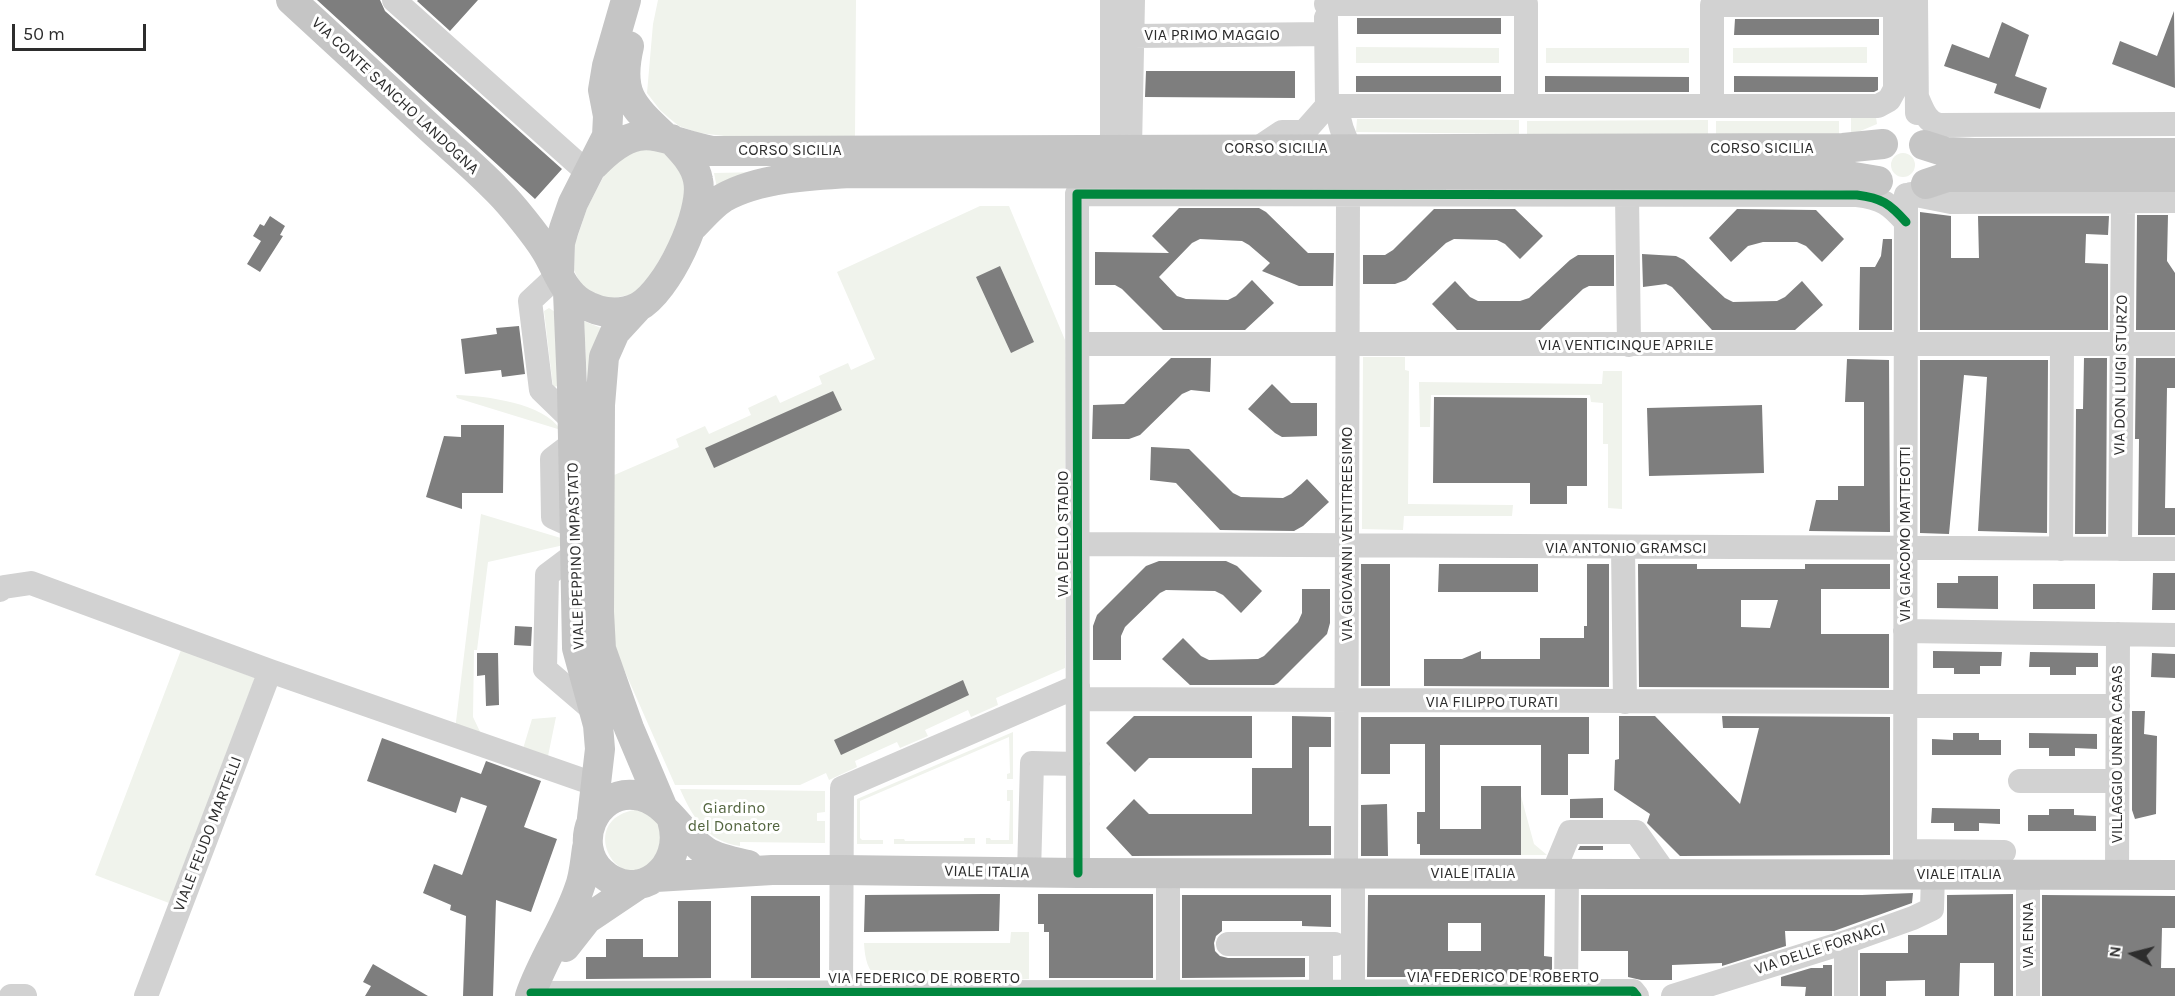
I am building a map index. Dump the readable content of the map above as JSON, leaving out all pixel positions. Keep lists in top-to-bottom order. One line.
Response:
{"streets":{"main road":["VIA CONTE SANCHO LANDOGNA","CORSO SICILIA","VIALE PEPPINO IMPASTATO","VIALE ITALIA"],"street":["VIA PRIMO MAGGIO","VIA VENTICINQUE APRILE","VIA DON LUIGI STURZO","VIA DELLO STADIO","VIA GIOVANNI VENTITREESIMO","VIA GIACOMO MATTEOTTI","VIA ANTONIO GRAMSCI","VIA FILIPPO TURATI","VILLAGGIO UNRRA CASAS","VIALE FEUDO MARTELLI","VIA ENNA","VIA DELLE FORNACI","VIA FEDERICO DE ROBERTO"]},"crossings":[["CORSO SICILIA","VIA GIACOMO MATTEOTTI"],["CORSO SICILIA","VIALE PEPPINO IMPASTATO"],["VIA VENTICINQUE APRILE","VIA DON LUIGI STURZO"],["VIA VENTICINQUE APRILE","VIA DELLO STADIO"],["VIA VENTICINQUE APRILE","VIA GIOVANNI VENTITREESIMO"],["VIA VENTICINQUE APRILE","VIA GIACOMO MATTEOTTI"],["VIA DON LUIGI STURZO","VIA ANTONIO GRAMSCI"],["VIA DELLO STADIO","VIA ANTONIO GRAMSCI"],["VIA DELLO STADIO","VIA FILIPPO TURATI"],["VIA DELLO STADIO","VIALE ITALIA"],["VIA GIOVANNI VENTITREESIMO","VIA ANTONIO GRAMSCI"],["VIA GIOVANNI VENTITREESIMO","VIA FILIPPO TURATI"],["VIA GIOVANNI VENTITREESIMO","VIALE ITALIA"],["VIA GIOVANNI VENTITREESIMO","VIA FEDERICO DE ROBERTO"],["VIA GIACOMO MATTEOTTI","VIA ANTONIO GRAMSCI"],["VIA GIACOMO MATTEOTTI","VIA FILIPPO TURATI"],["VIA GIACOMO MATTEOTTI","VIALE ITALIA"],["VIA GIACOMO MATTEOTTI","VIA DELLE FORNACI"],["VIA FILIPPO TURATI","VILLAGGIO UNRRA CASAS"],["VILLAGGIO UNRRA CASAS","VIALE ITALIA"],["VIALE ITALIA","VIA ENNA"],["VIALE ITALIA","VIA DELLE FORNACI"]],"parks":["Giardino del Donatore"],"scale_bar":"50 m","north":"left"}
